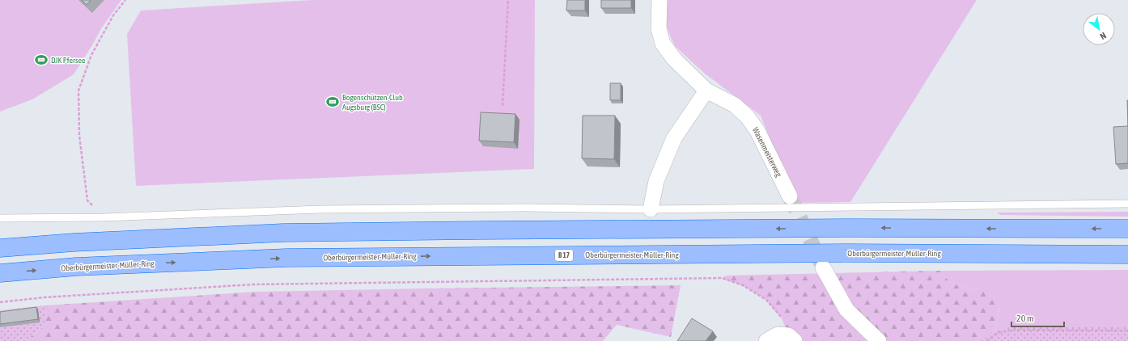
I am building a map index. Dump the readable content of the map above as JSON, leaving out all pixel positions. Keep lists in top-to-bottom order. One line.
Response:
{"streets":{"highway":["Oberbürgermeister-Müller-Ring","B 17"],"street":["Wasenmeisterweg"]},"places":{"sports":["DJK Pfersee","Bogenschützen-Club Augsburg (BSC)"]},"scale_bar":"20 m","north":"bottom right"}
